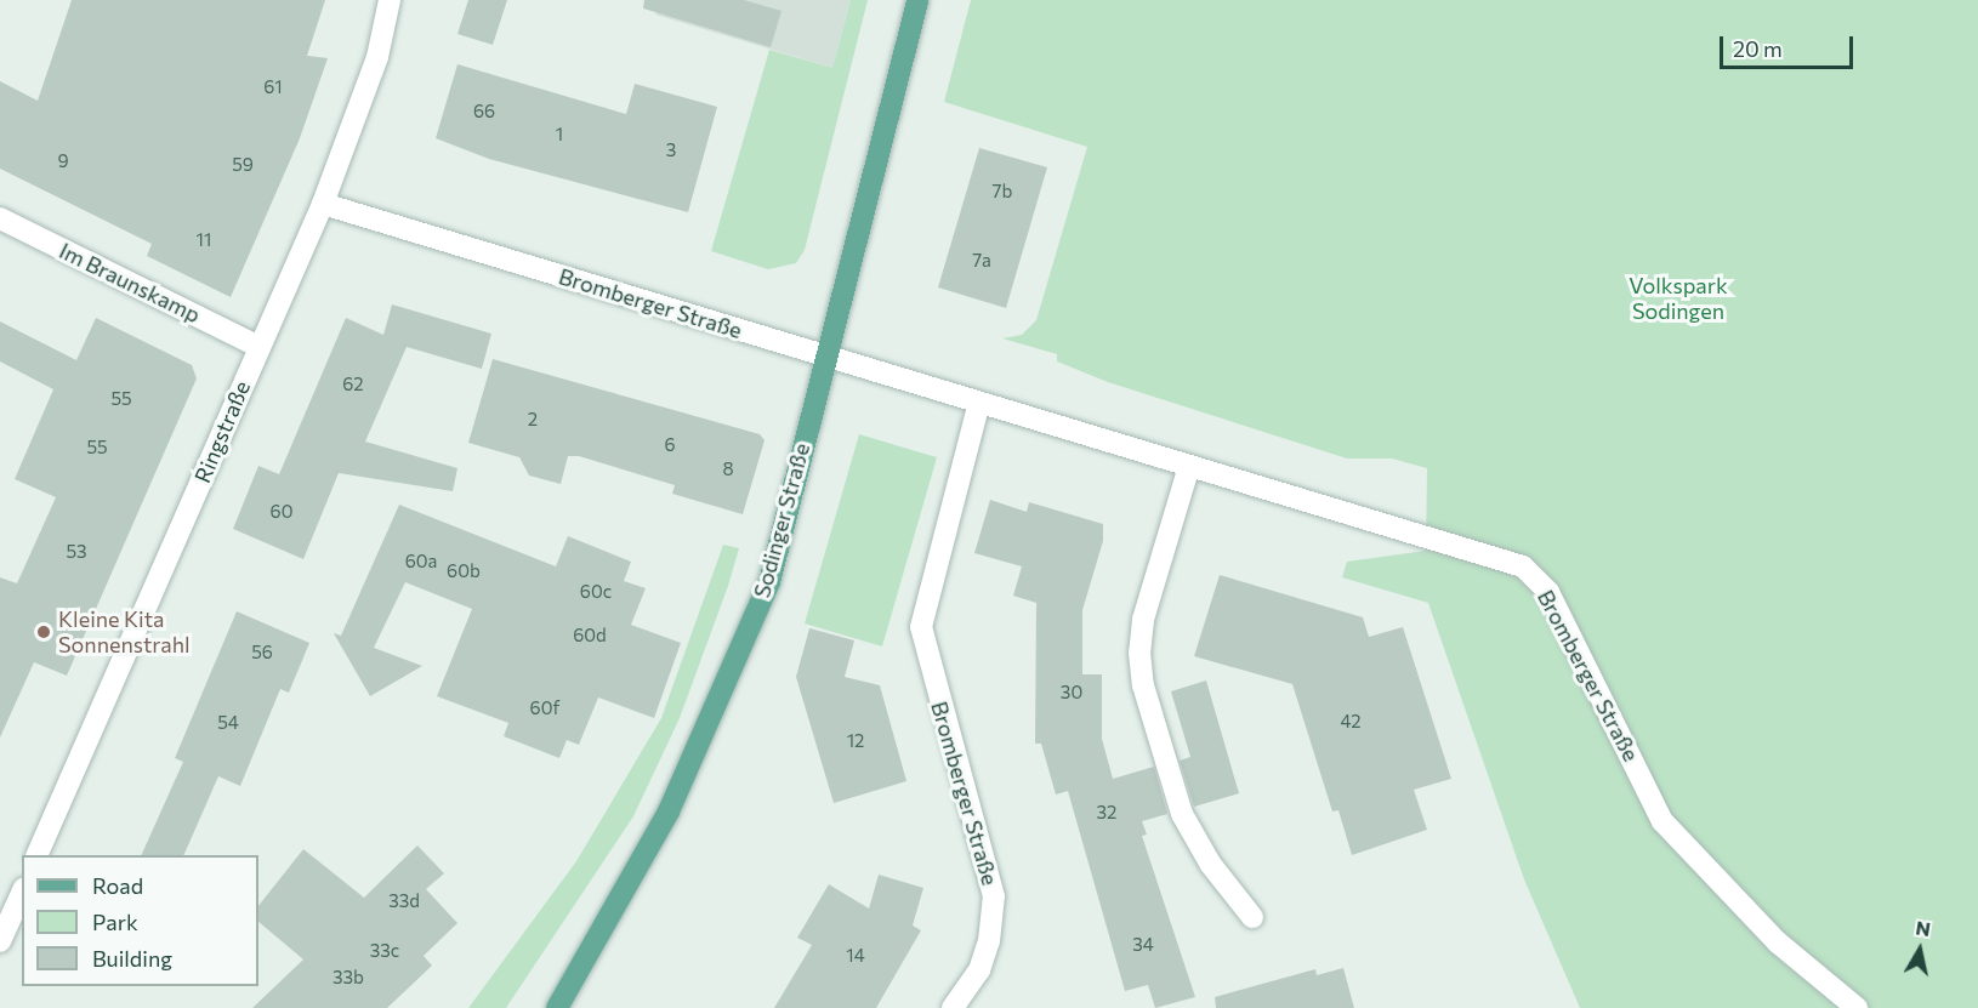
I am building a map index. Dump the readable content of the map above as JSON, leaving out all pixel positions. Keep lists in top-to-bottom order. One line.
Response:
{"streets":{"main road":["Sodinger Straße"],"street":["Im Braunskamp","Bromberger Straße","Ringstraße"]},"crossings":[["Im Braunskamp","Ringstraße"],["Bromberger Straße","Ringstraße"],["Bromberger Straße","Sodinger Straße"]],"parks":["Volkspark Sodingen"],"places":["Kleine Kita Sonnenstrahl"],"house_numbers":["61","66","1","3","9","59","7b","11","7a","62","55","2","6","55","8","60","53","60a","60b","60c","60d","56","30","60f","42","54","12","32","33d","34","33c","14","33b"],"legend":["Road","Park","Building"],"scale_bar":"20 m","north":"top"}
